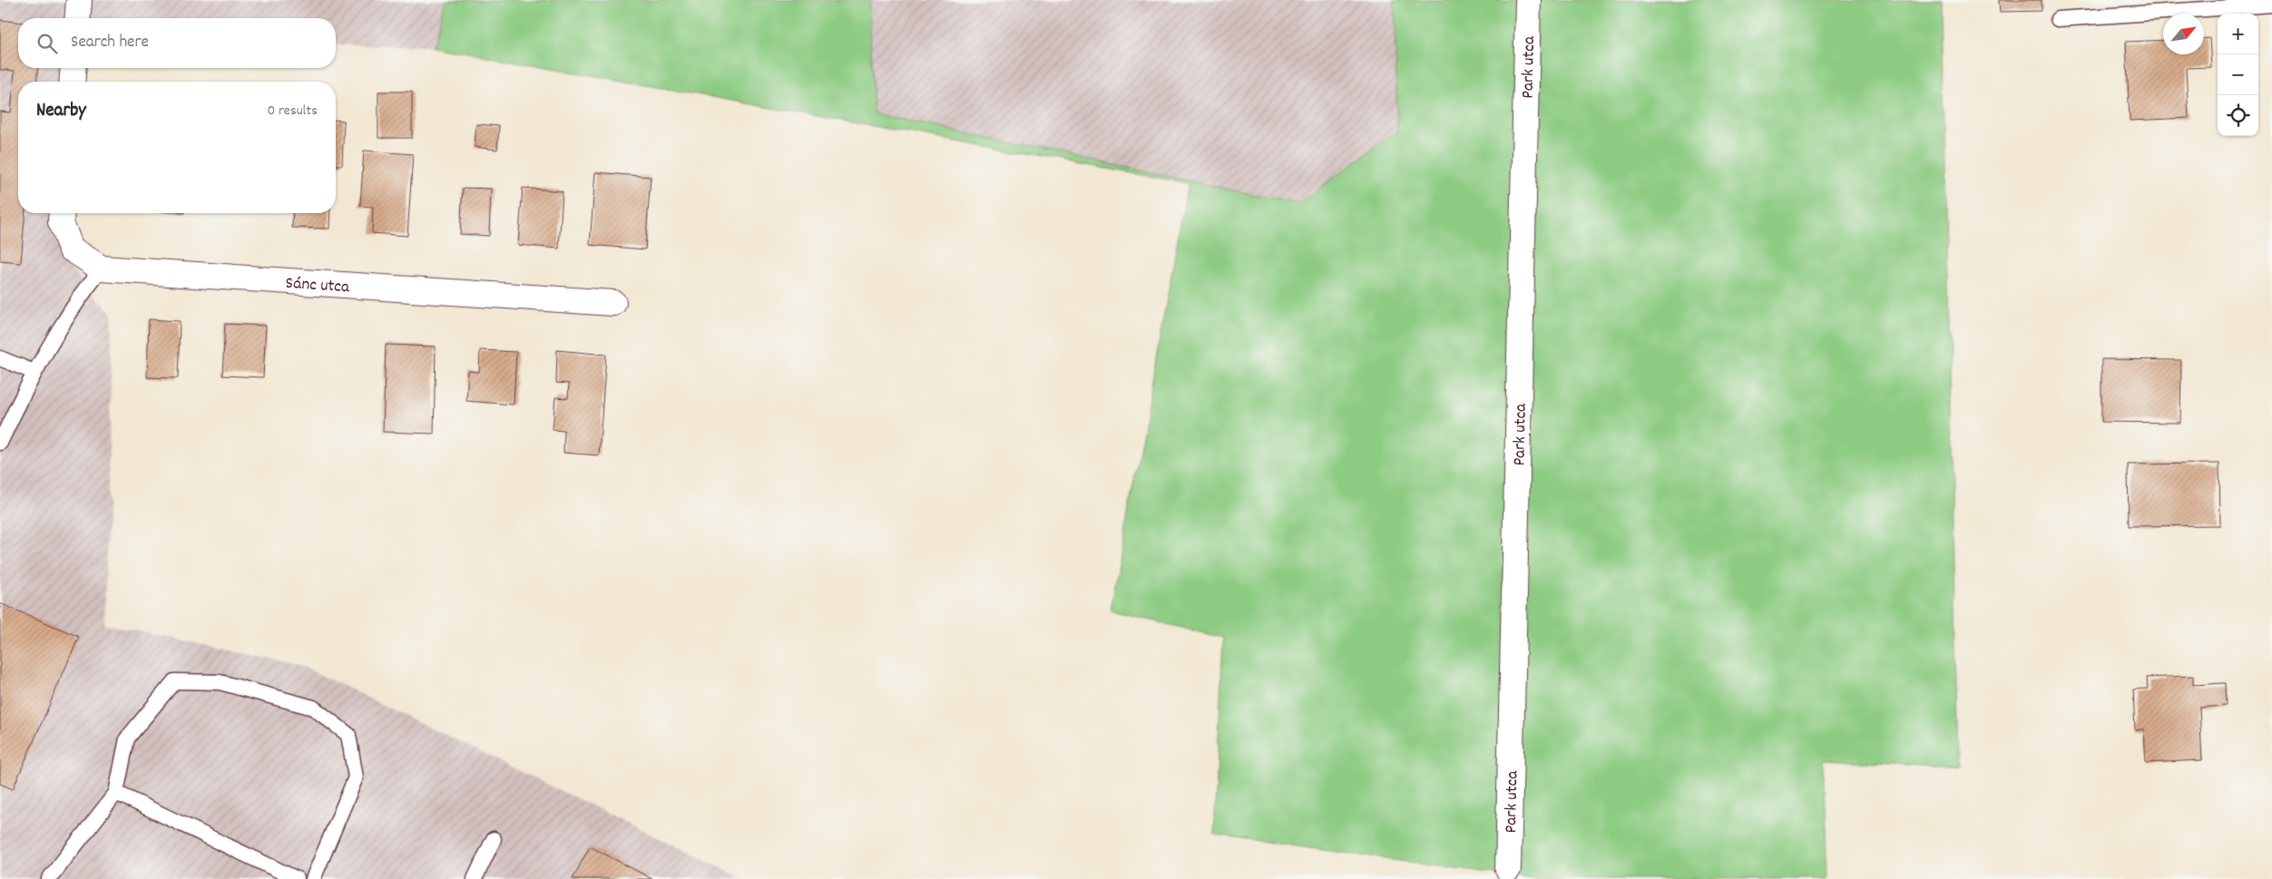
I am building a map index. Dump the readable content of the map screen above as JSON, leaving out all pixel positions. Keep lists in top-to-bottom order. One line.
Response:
{"streets":{"street":["Park utca","Sánc utca"]},"north":"top right","page":{"map_buttons":["+","−"],"search":"Search here","heading":["Nearby","0 results"]}}
